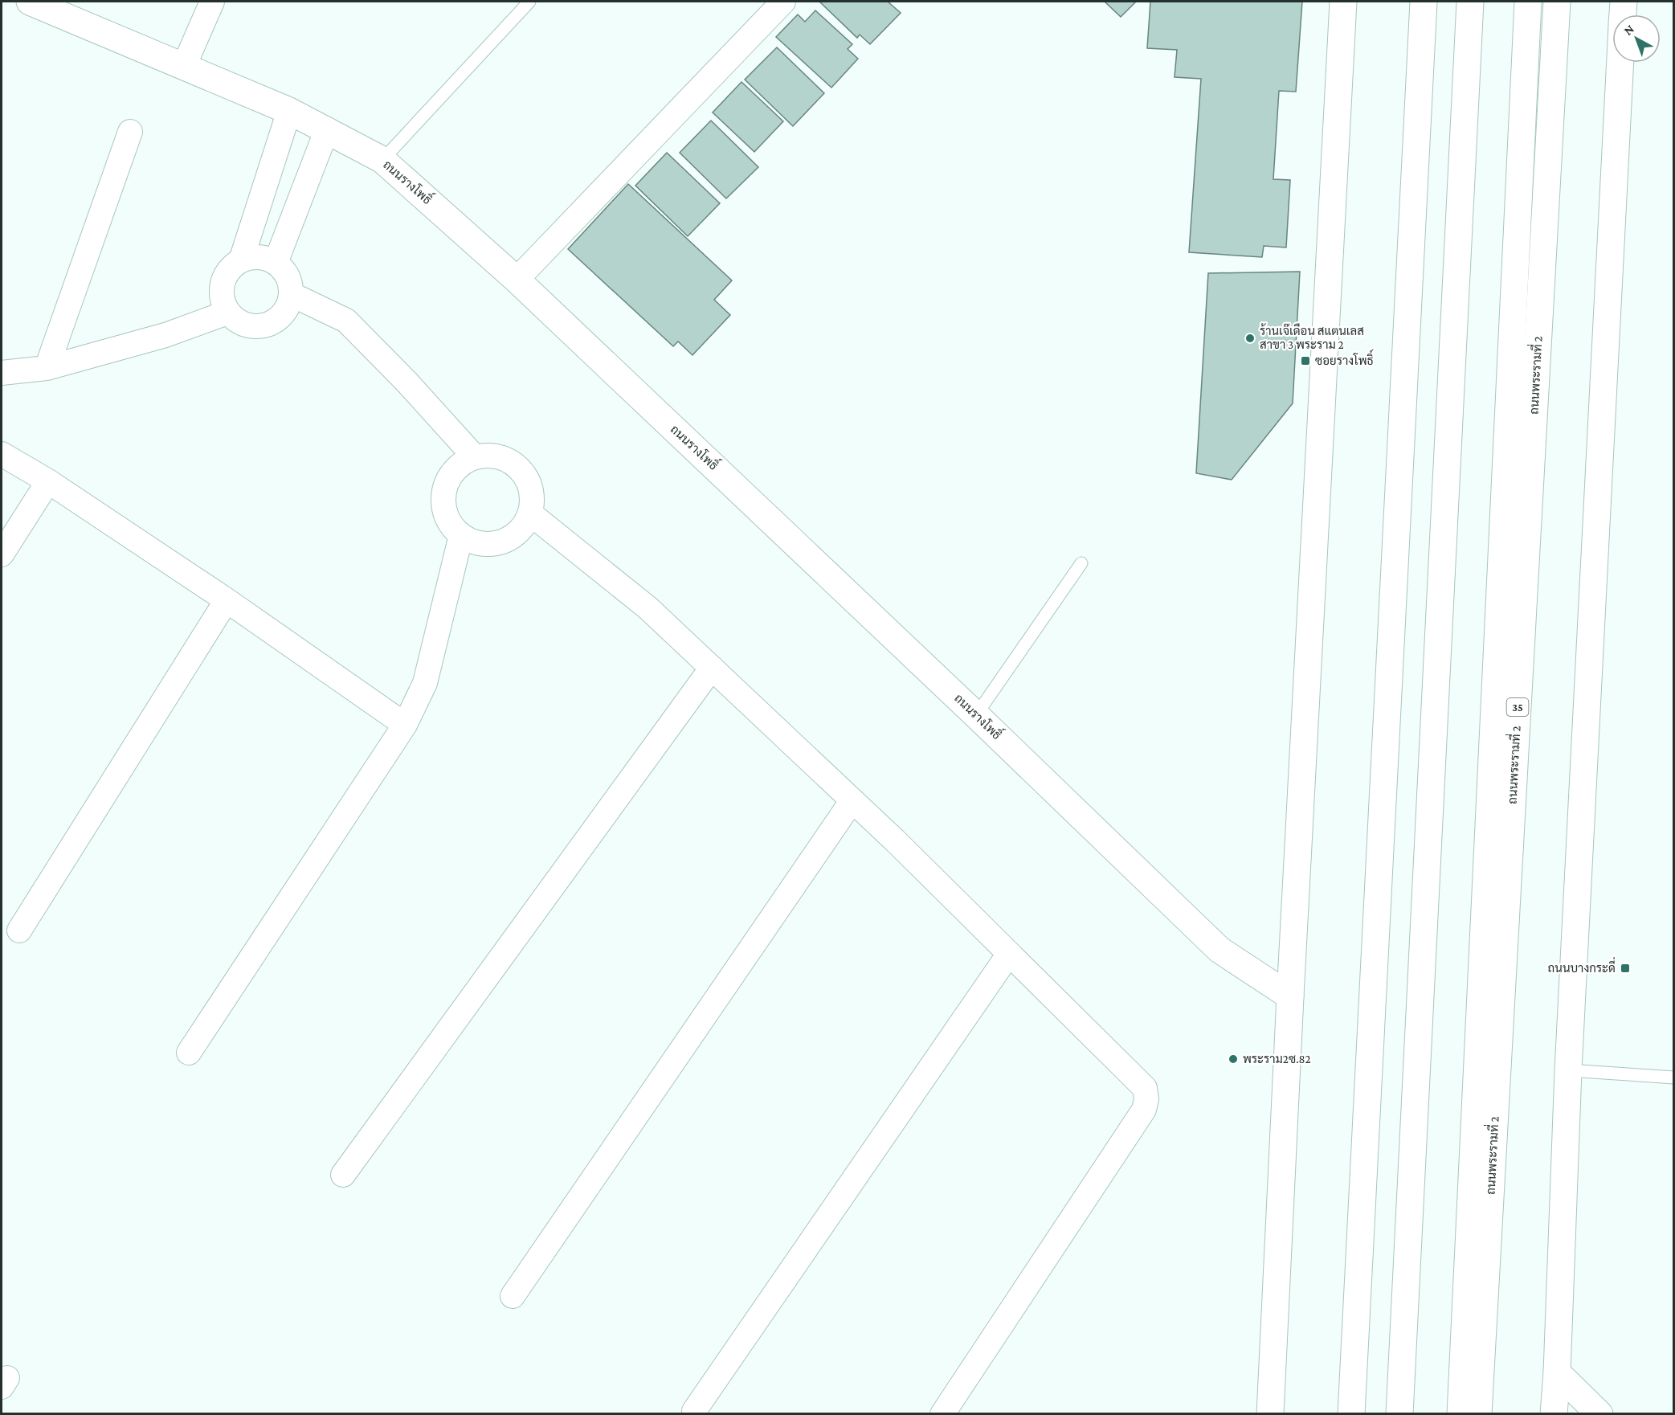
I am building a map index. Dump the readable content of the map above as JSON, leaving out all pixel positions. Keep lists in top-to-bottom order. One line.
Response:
{"streets":{"main road":["ถนนรางโพธิ์","ถนนพระรามที่ 2","35"]},"places":{"other":["ร้านเจ๊เดือน สแตนเลส สาขา 3 พระราม 2","พระราม2ซ.82"],"transit":["ซอยรางโพธิ์","ถนนบางกระดี่"]},"north":"top left"}
